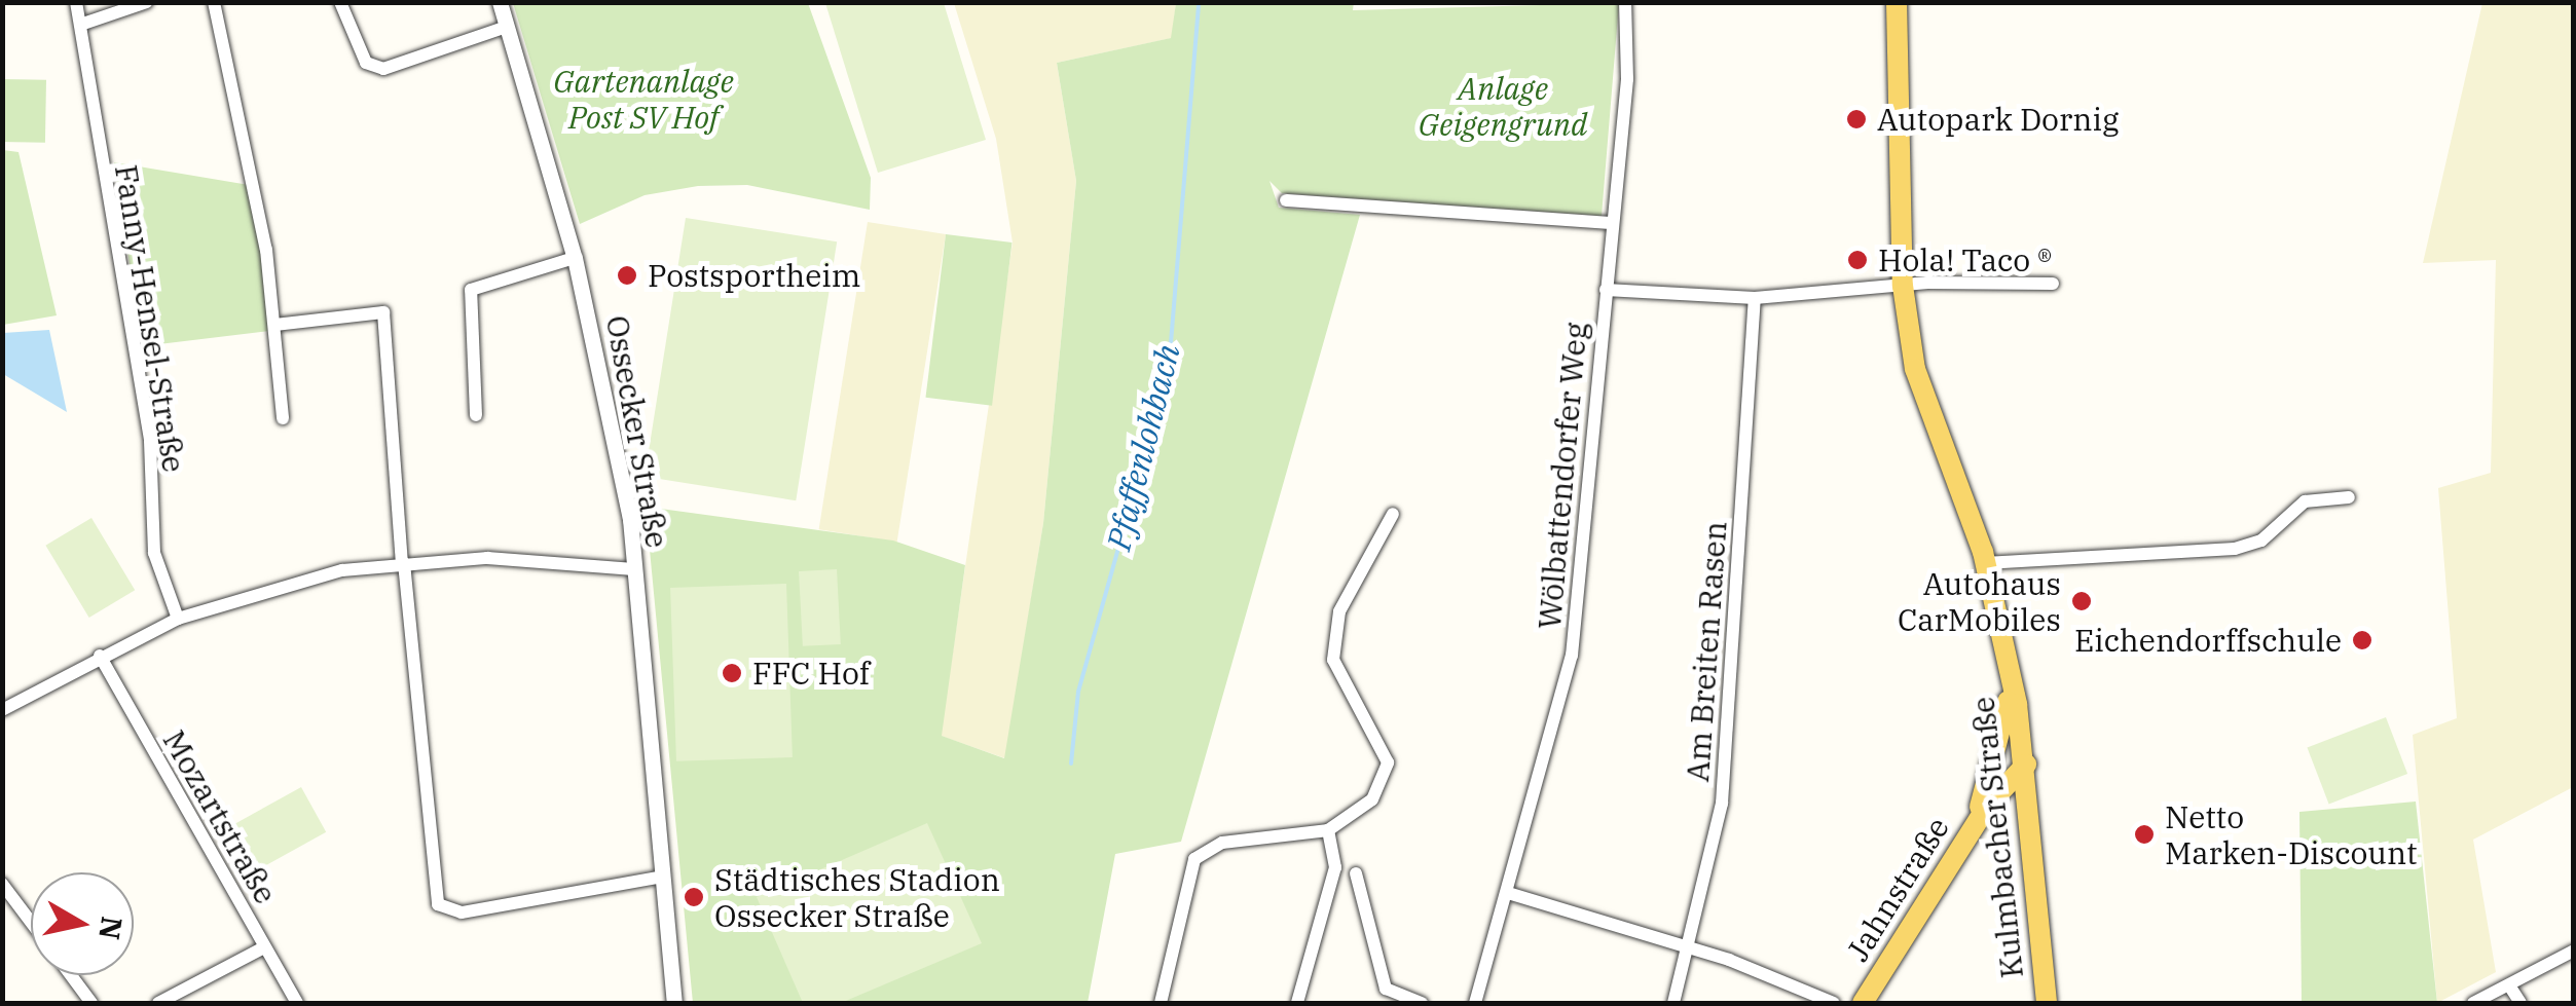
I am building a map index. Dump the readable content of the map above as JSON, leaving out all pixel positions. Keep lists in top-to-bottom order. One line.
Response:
{"streets":{"main road":["Kulmbacher Straße","Jahnstraße"],"street":["Fanny-Hensel-Straße","Ossecker Straße","Wölbattendorfer Weg","Am Breiten Rasen","Mozartstraße"]},"crossings":[["Kulmbacher Straße","Jahnstraße"]],"water":["Pfaffenlohbach"],"parks":["Gartenanlage Post SV Hof","Anlage Geigengrund"],"places":["Autopark Dornig","Hola! Taco ®","Postsportheim","Autohaus CarMobiles","Eichendorffschule","FFC Hof","Netto Marken-Discount","Städtisches Stadion Ossecker Straße"],"north":"right"}
